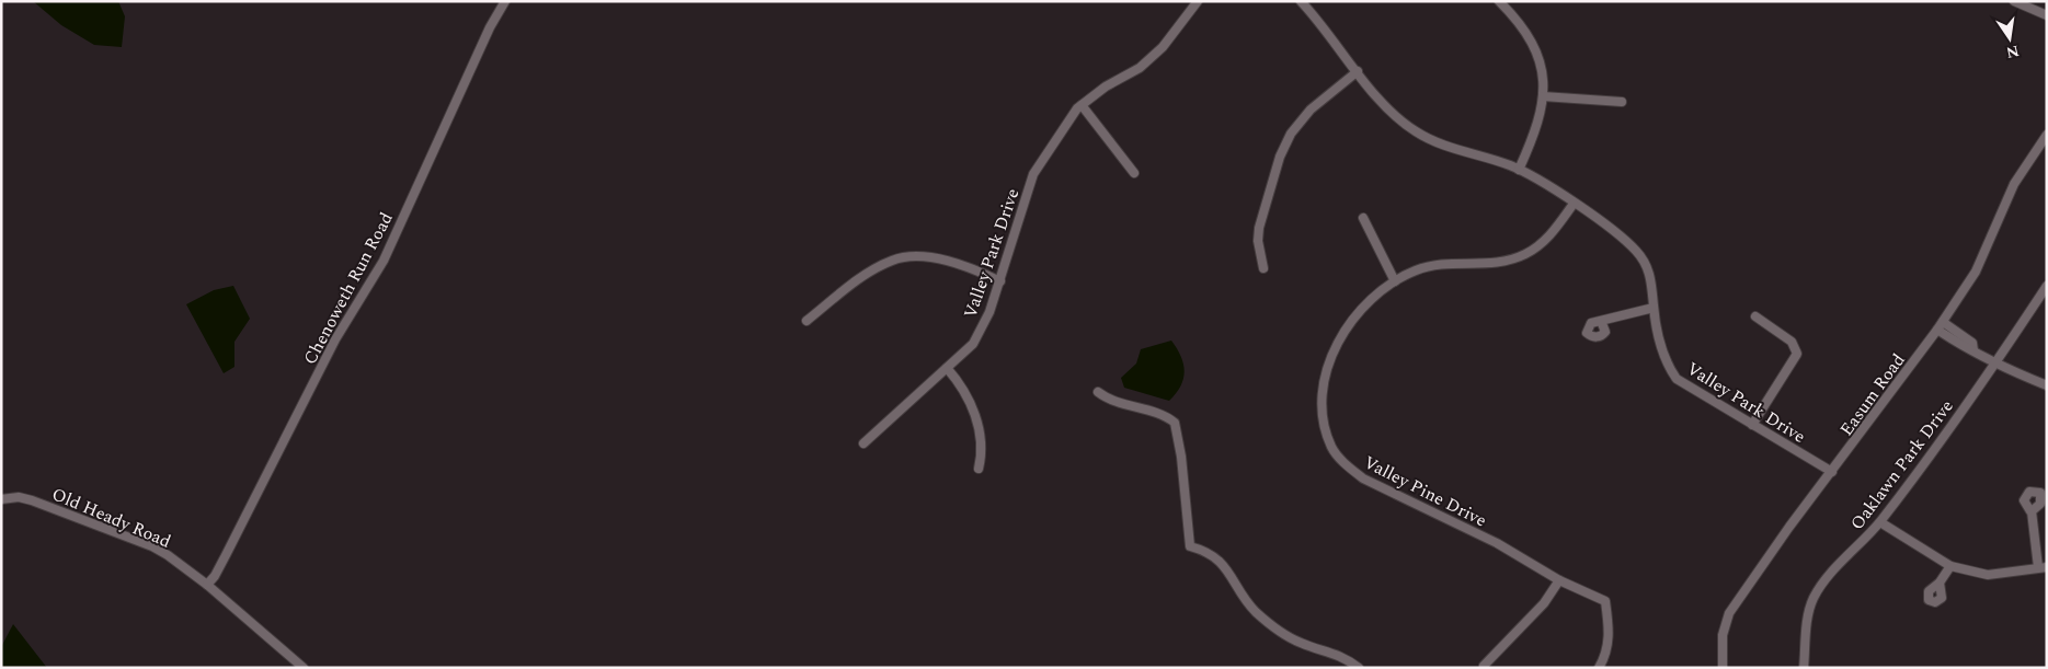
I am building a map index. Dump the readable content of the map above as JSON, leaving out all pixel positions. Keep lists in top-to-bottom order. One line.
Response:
{"streets":{"street":["Valley Park Drive","Chenoweth Run Road","Easum Road","Oaklawn Park Drive","Valley Pine Drive","Old Heady Road"]},"crossings":[["Valley Park Drive","Easum Road"],["Valley Park Drive","Valley Pine Drive"],["Chenoweth Run Road","Old Heady Road"]],"north":"bottom"}
